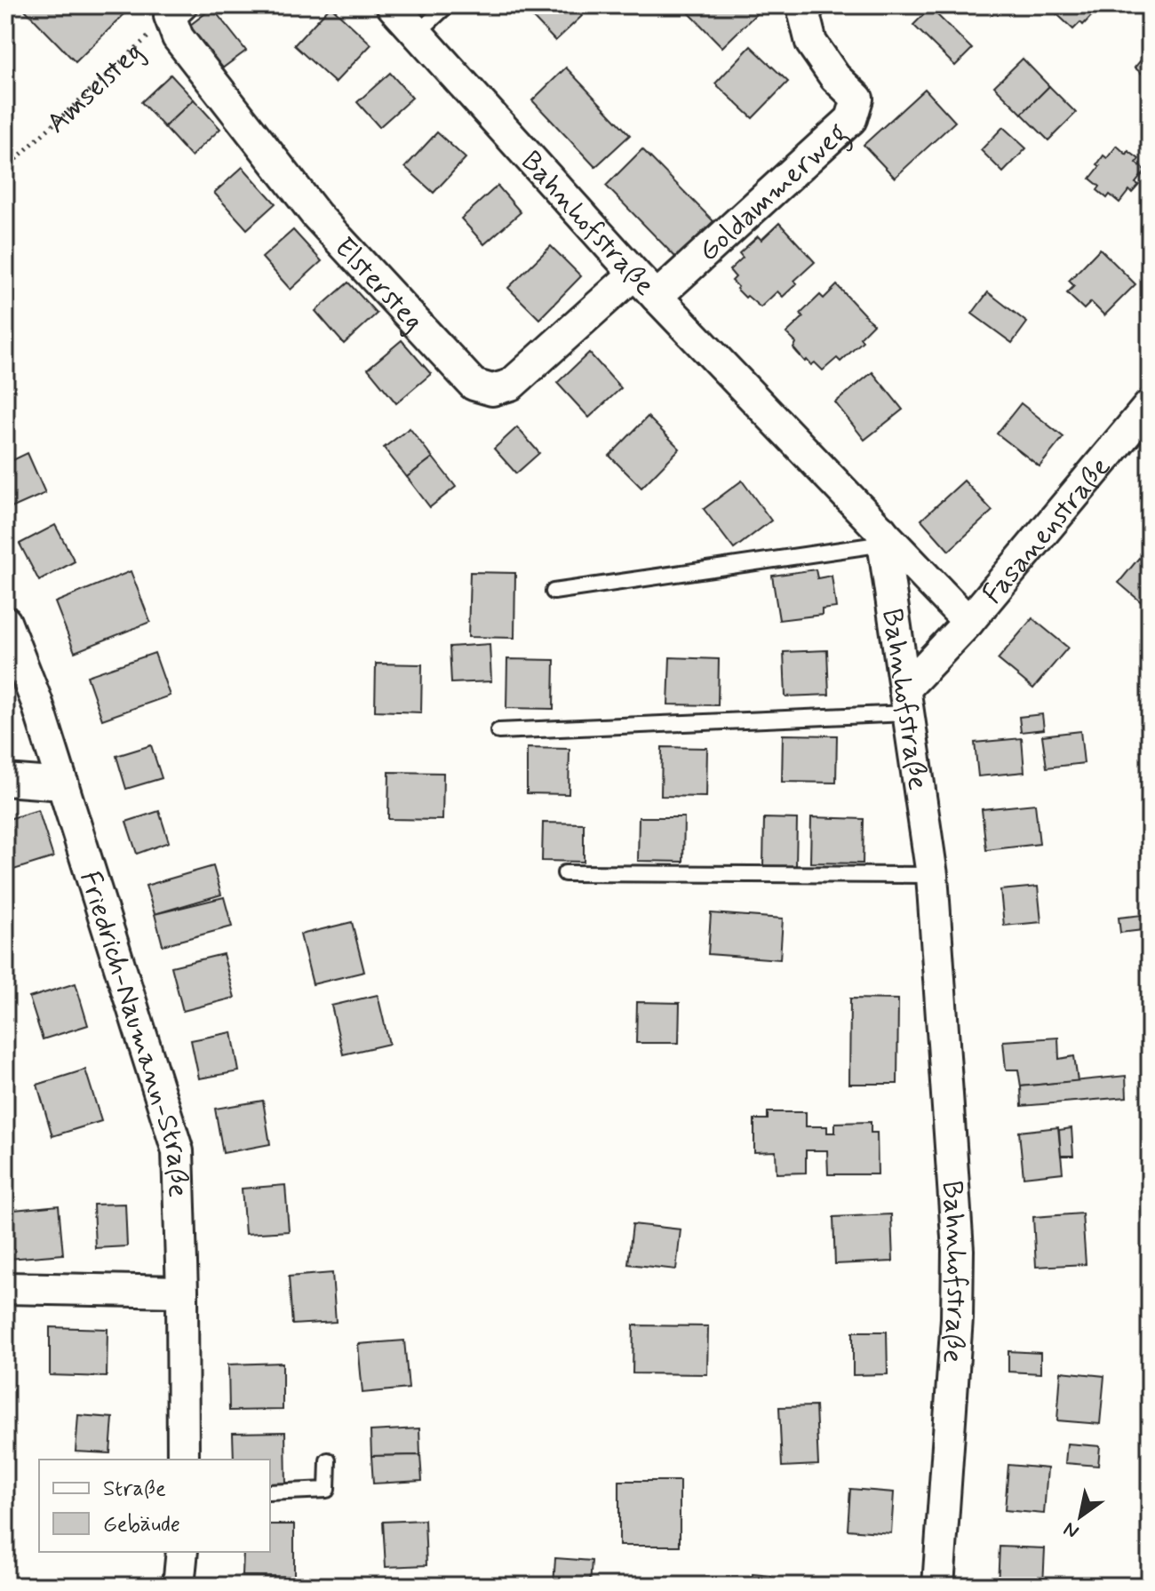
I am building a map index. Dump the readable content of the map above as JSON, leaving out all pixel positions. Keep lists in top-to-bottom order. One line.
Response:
{"streets":{"street":["Goldammerweg","Bahnhofstraße","Elstersteg","Fasanenstraße","Friedrich-Naumann-Straße"],"path":["Amselsteg"]},"crossings":[["Amselsteg","Elstersteg"],["Goldammerweg","Bahnhofstraße"],["Bahnhofstraße","Elstersteg"],["Bahnhofstraße","Fasanenstraße"]],"legend":["Straße","Gebäude"],"north":"bottom left"}
